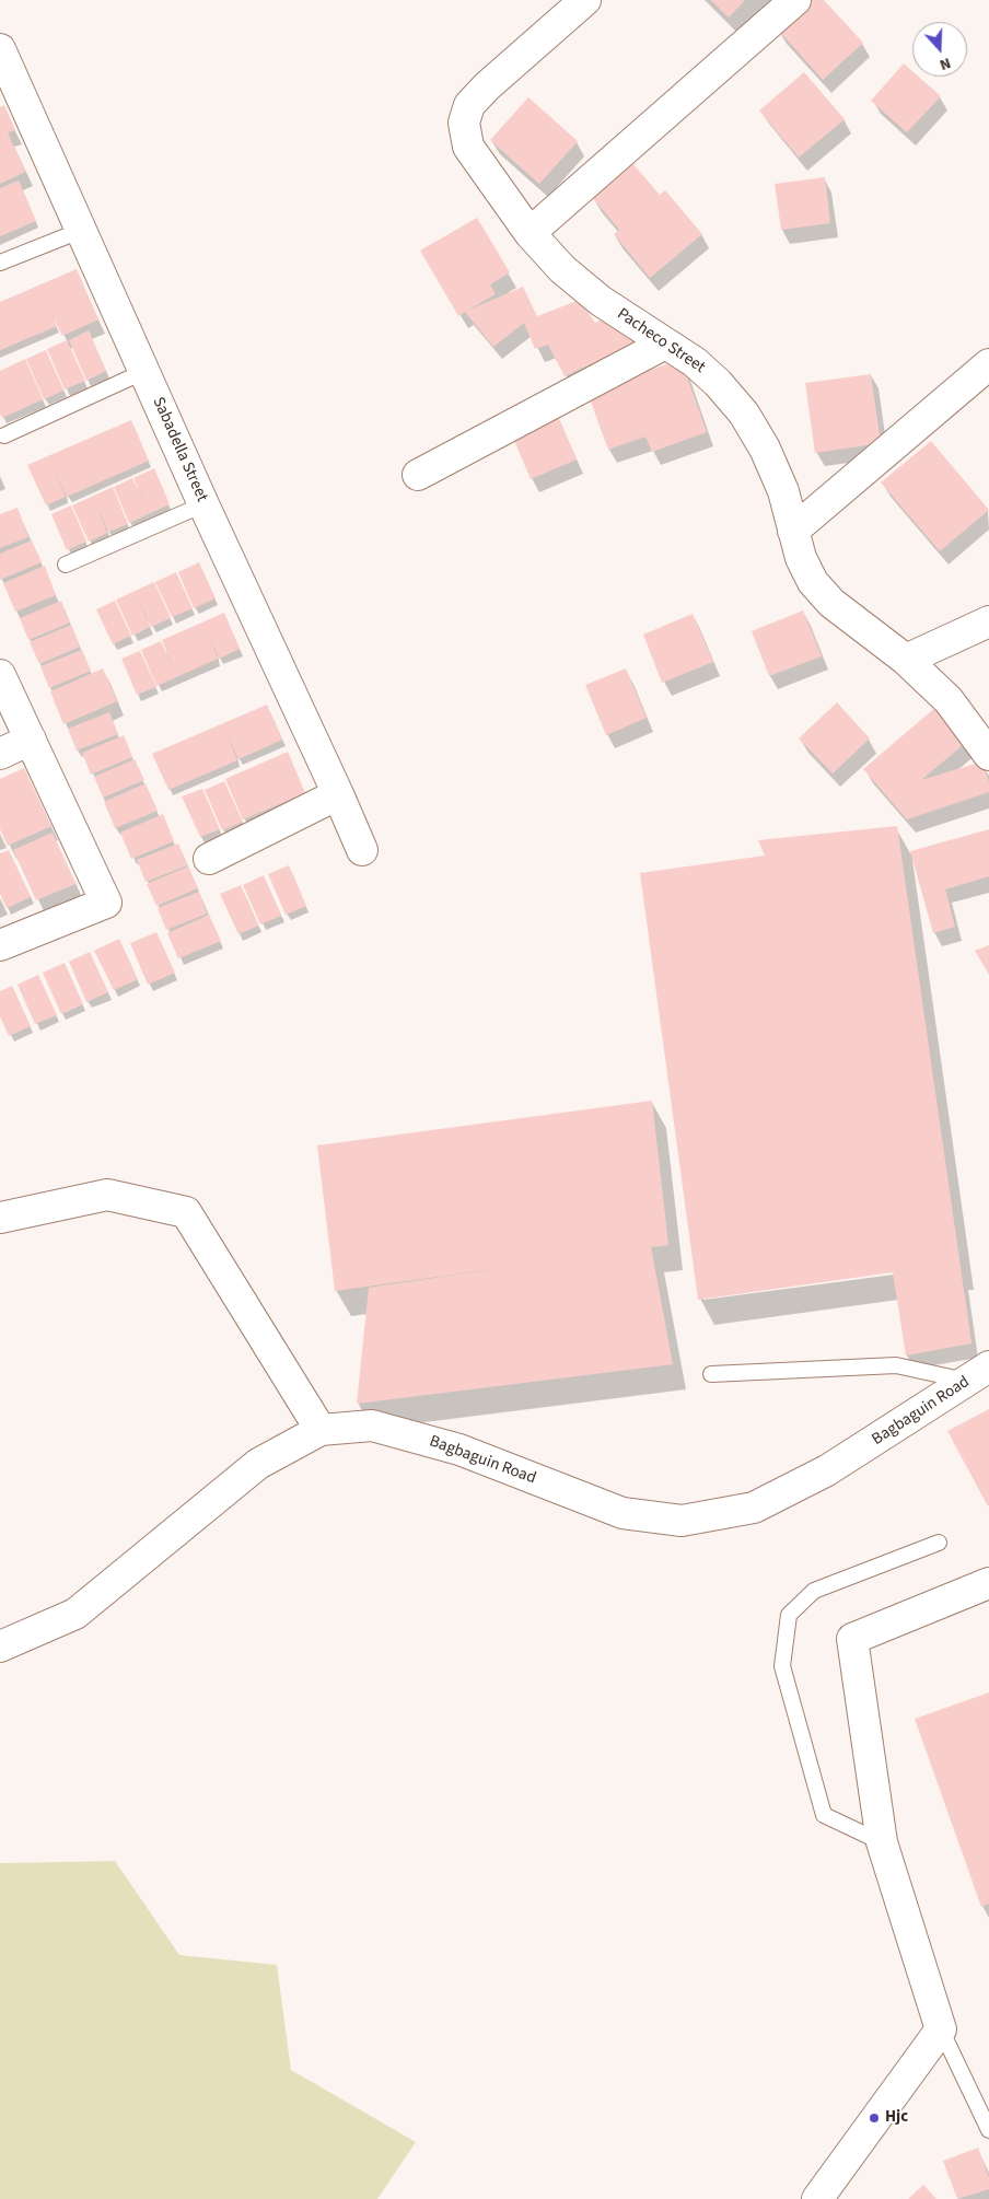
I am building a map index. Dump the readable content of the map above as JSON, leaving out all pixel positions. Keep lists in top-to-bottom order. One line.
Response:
{"streets":{"street":["Pacheco Street","Sabadella Street","Bagbaguin Road"]},"places":["Hjc"],"north":"bottom"}
